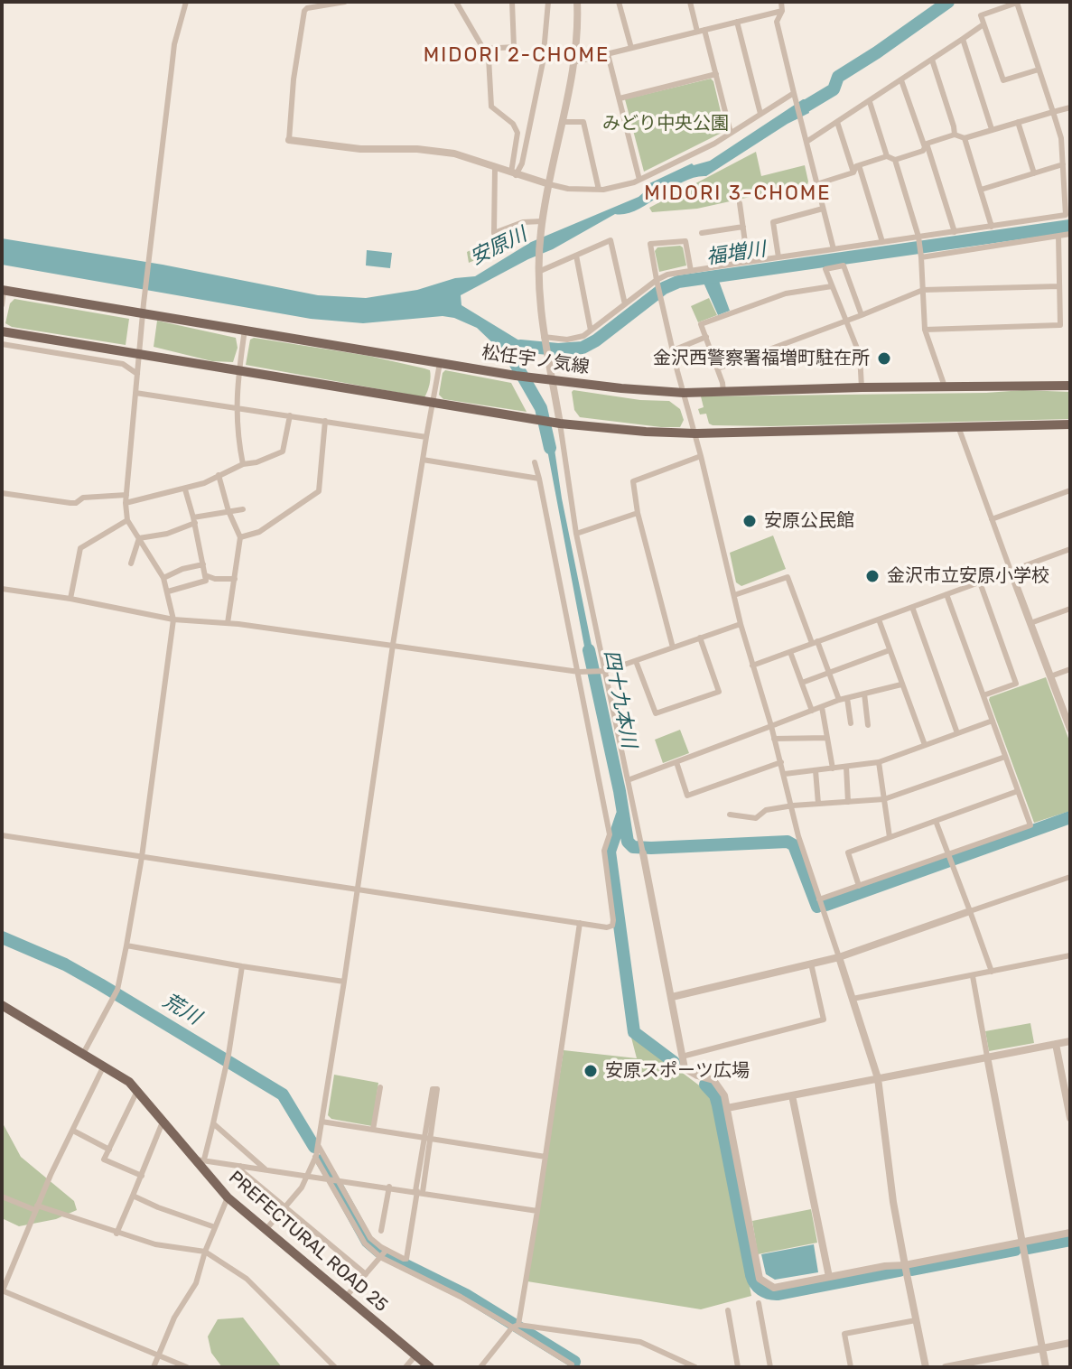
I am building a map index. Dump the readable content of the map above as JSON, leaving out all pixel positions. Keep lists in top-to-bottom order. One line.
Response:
{"streets":{"main road":["松任宇ノ気線","PREFECTURAL ROAD 25"]},"districts":["MIDORI 2-CHOME","MIDORI 3-CHOME"],"water":["安原川","福増川","四十九本川","荒川"],"parks":["みどり中央公園"],"places":["金沢西警察署福増町駐在所","安原公民館","金沢市立安原小学校","安原スポーツ広場"]}
